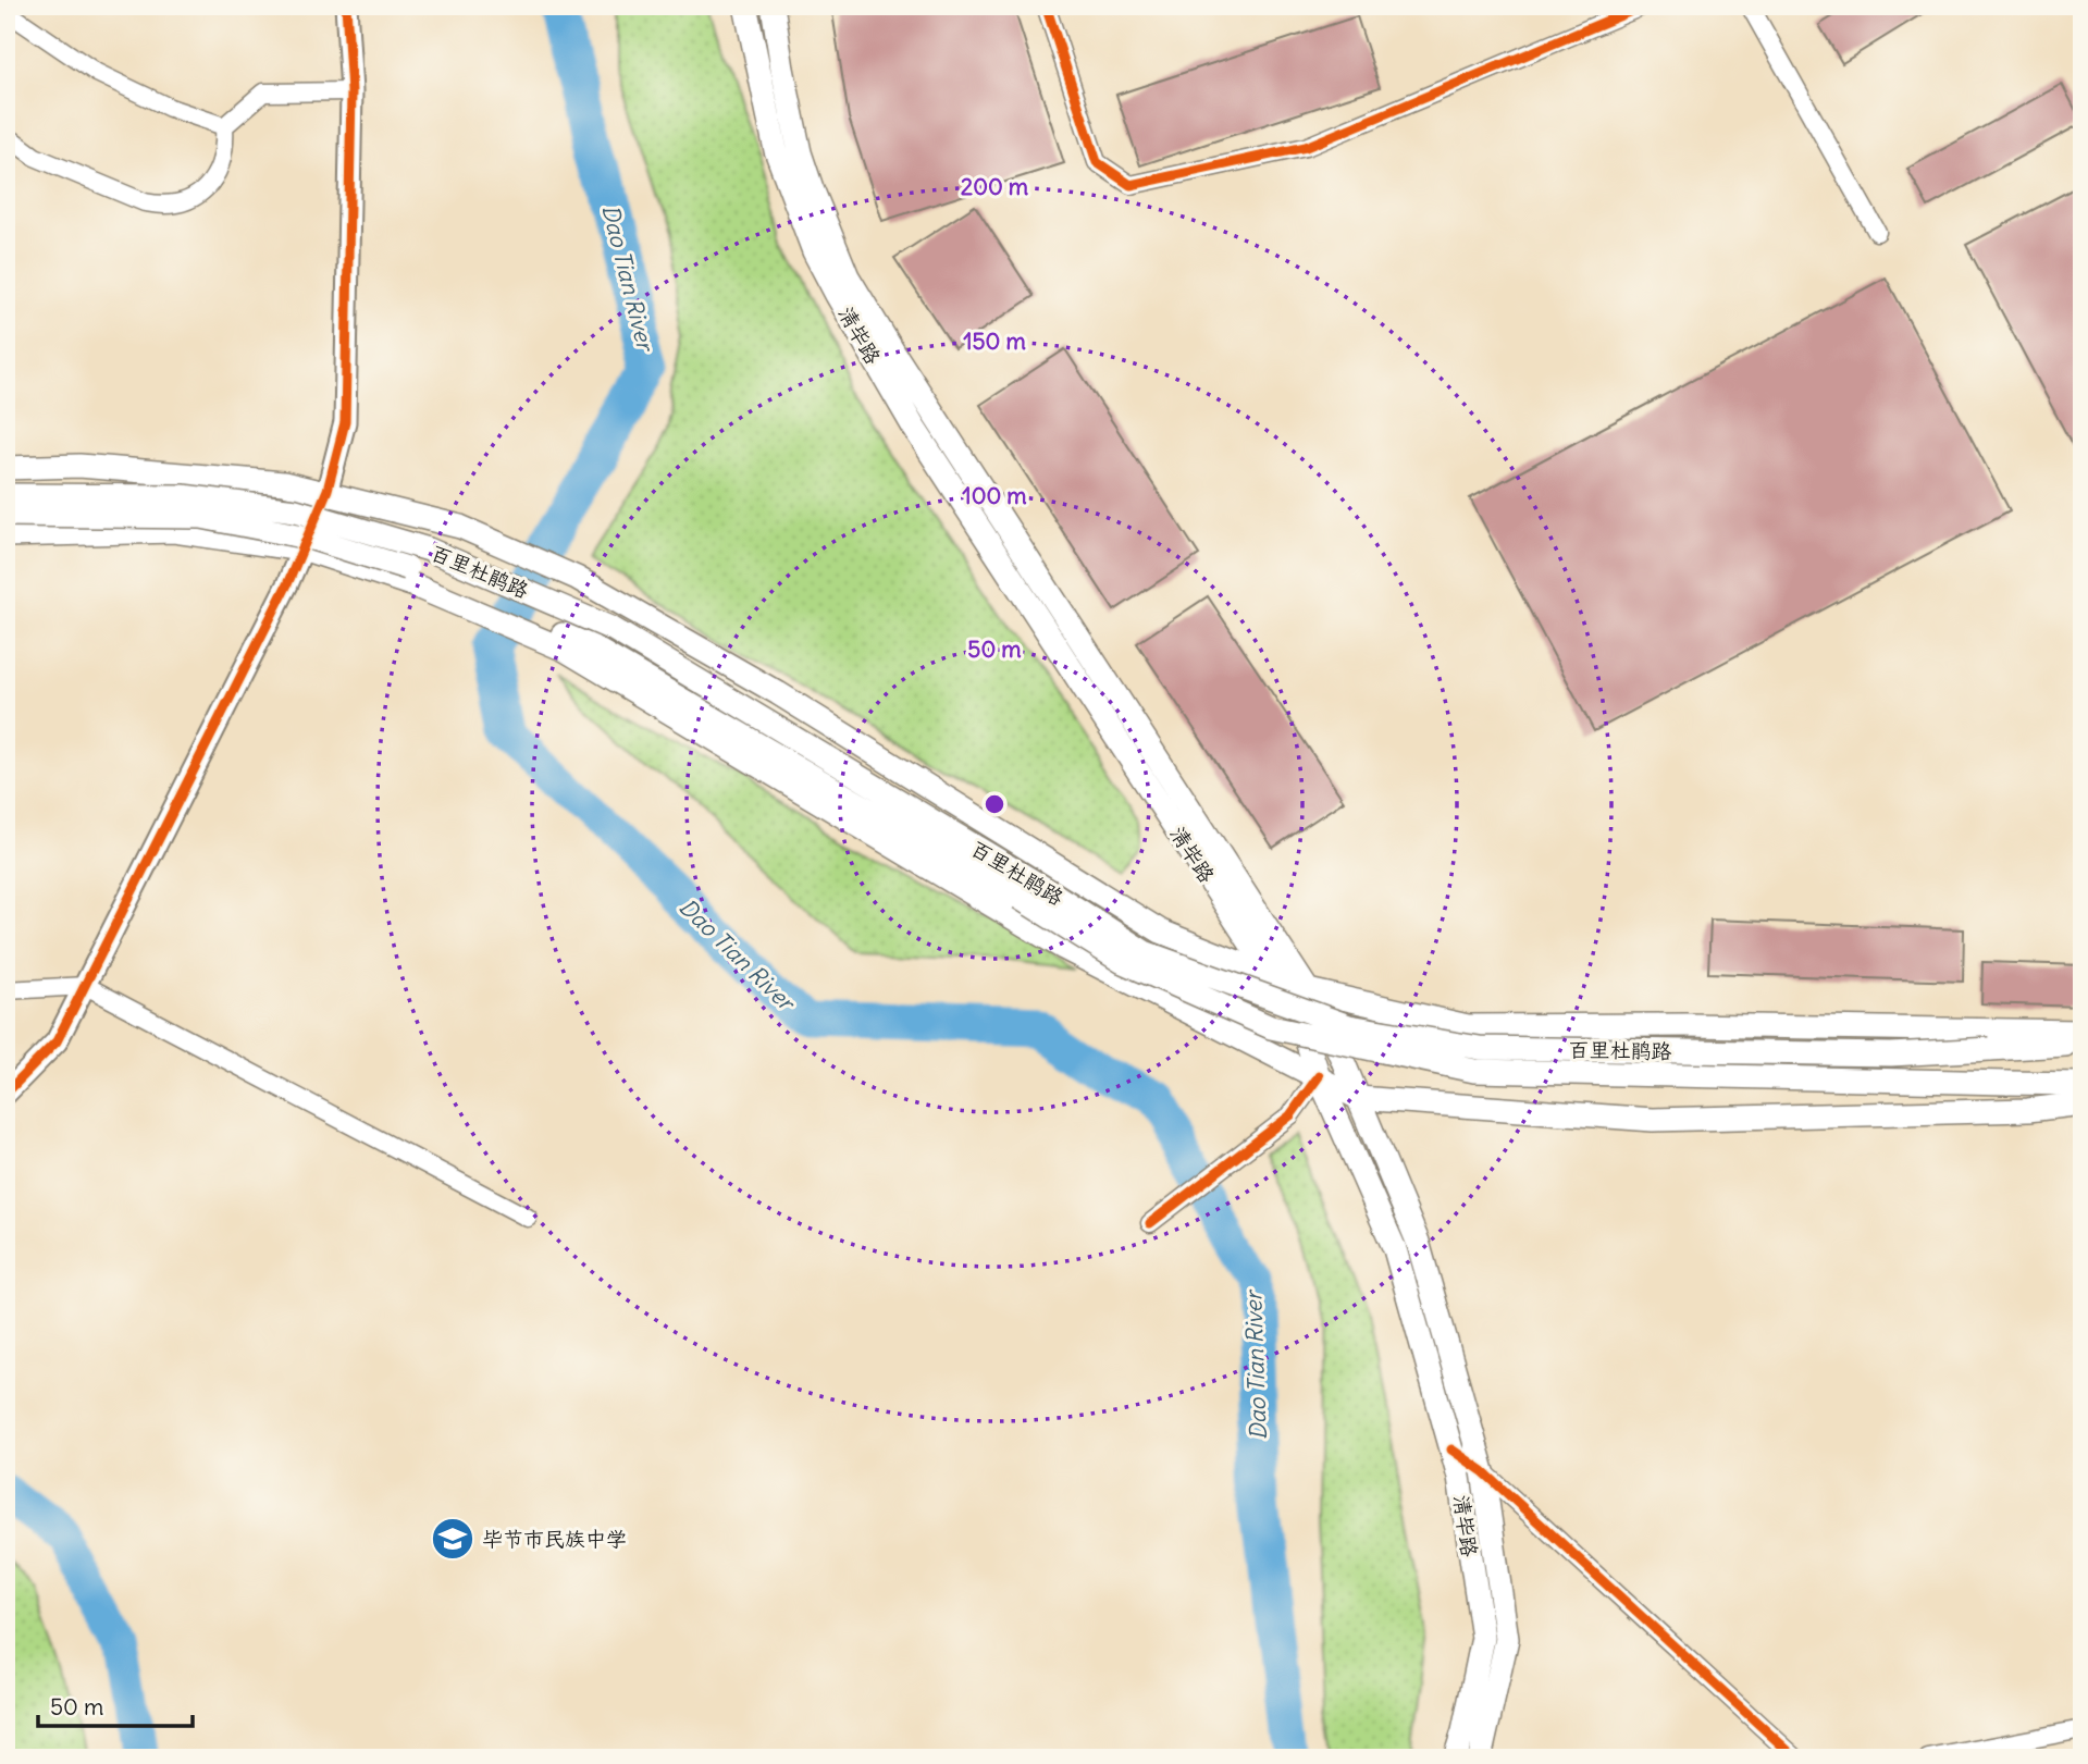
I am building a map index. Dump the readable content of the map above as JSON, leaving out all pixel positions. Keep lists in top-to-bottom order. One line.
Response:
{"streets":{"main road":["清毕路","百里杜鹃路"]},"water":["Dao Tian River"],"places":{"school or university":["毕节市民族中学"]},"scale_bar":"50 m","rings":["200 m","150 m","100 m","50 m"]}
